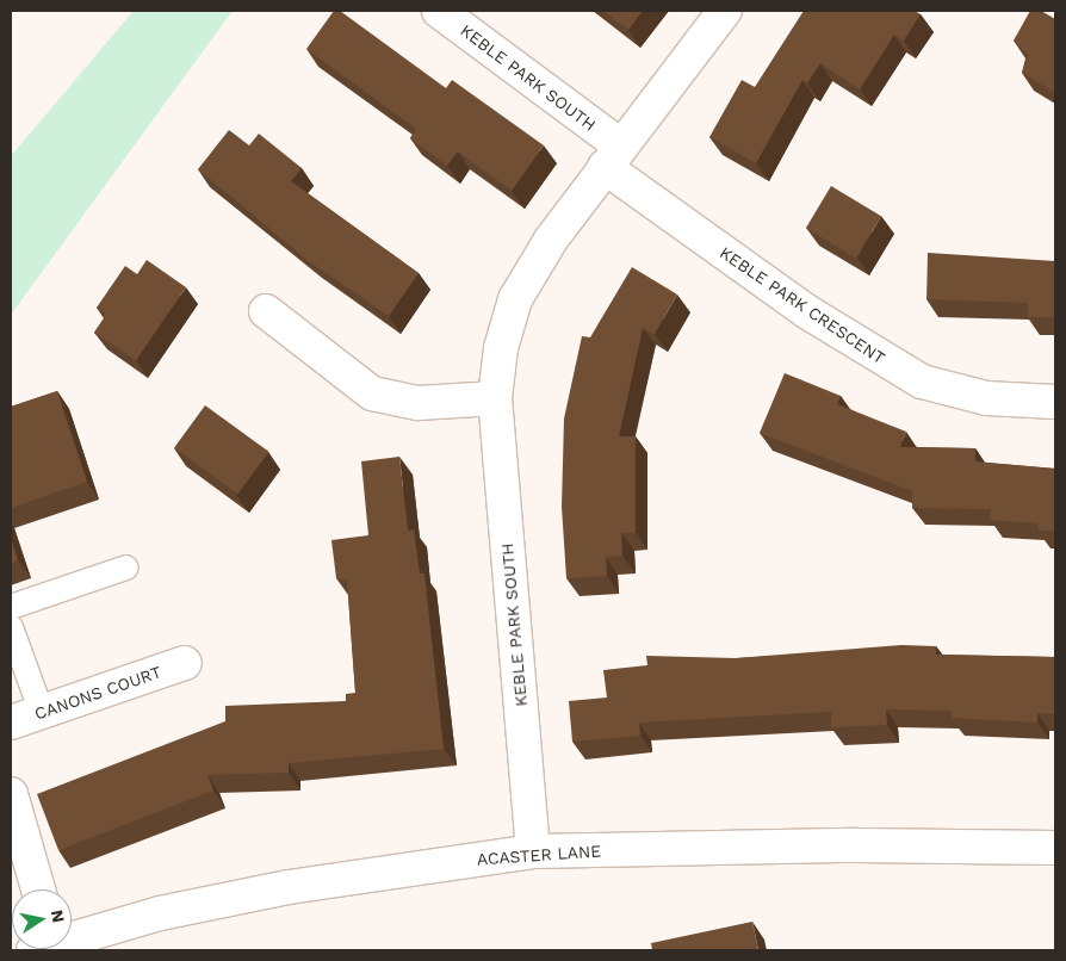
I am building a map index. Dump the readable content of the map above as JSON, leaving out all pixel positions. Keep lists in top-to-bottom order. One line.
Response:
{"streets":{"street":["KEBLE PARK SOUTH","KEBLE PARK CRESCENT","CANONS COURT","ACASTER LANE"]},"crossings":[["KEBLE PARK SOUTH","KEBLE PARK CRESCENT"],["KEBLE PARK SOUTH","ACASTER LANE"]],"north":"right"}
